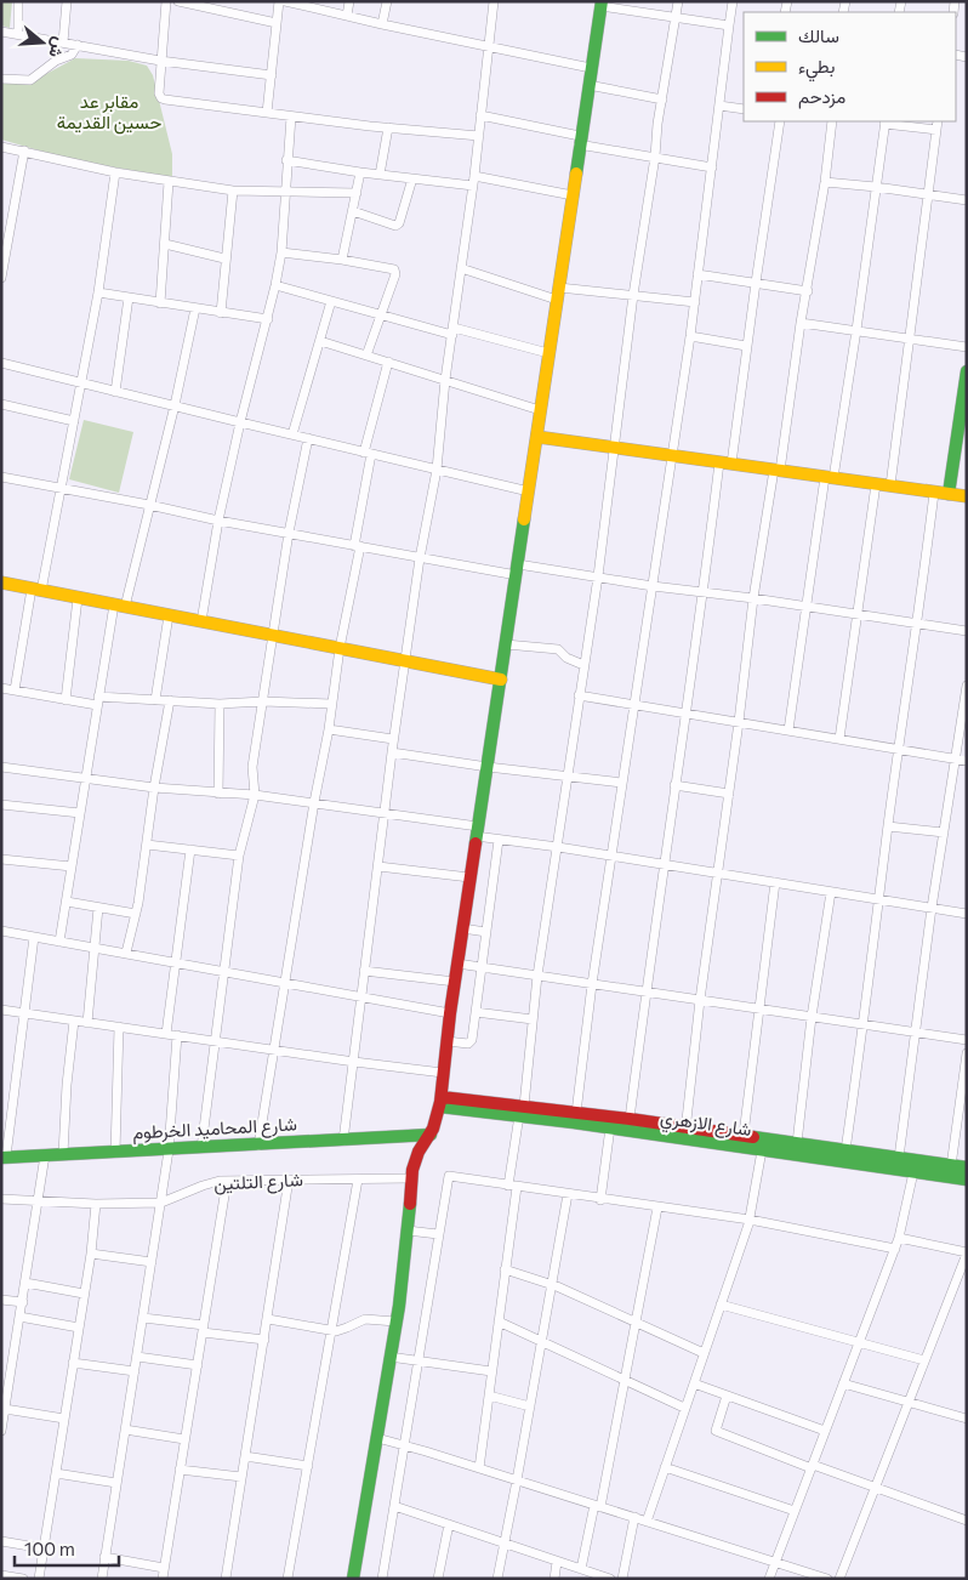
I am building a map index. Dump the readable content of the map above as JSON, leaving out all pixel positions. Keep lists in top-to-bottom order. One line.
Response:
{"streets":{"street":["شارع الازهري","شارع المحاميد الخرطوم","شارع التلتين"]},"parks":["مقابر عد حسين القديمة"],"legend":["سالك","بطيء","مزدحم"],"scale_bar":"100 m","north":"right"}
